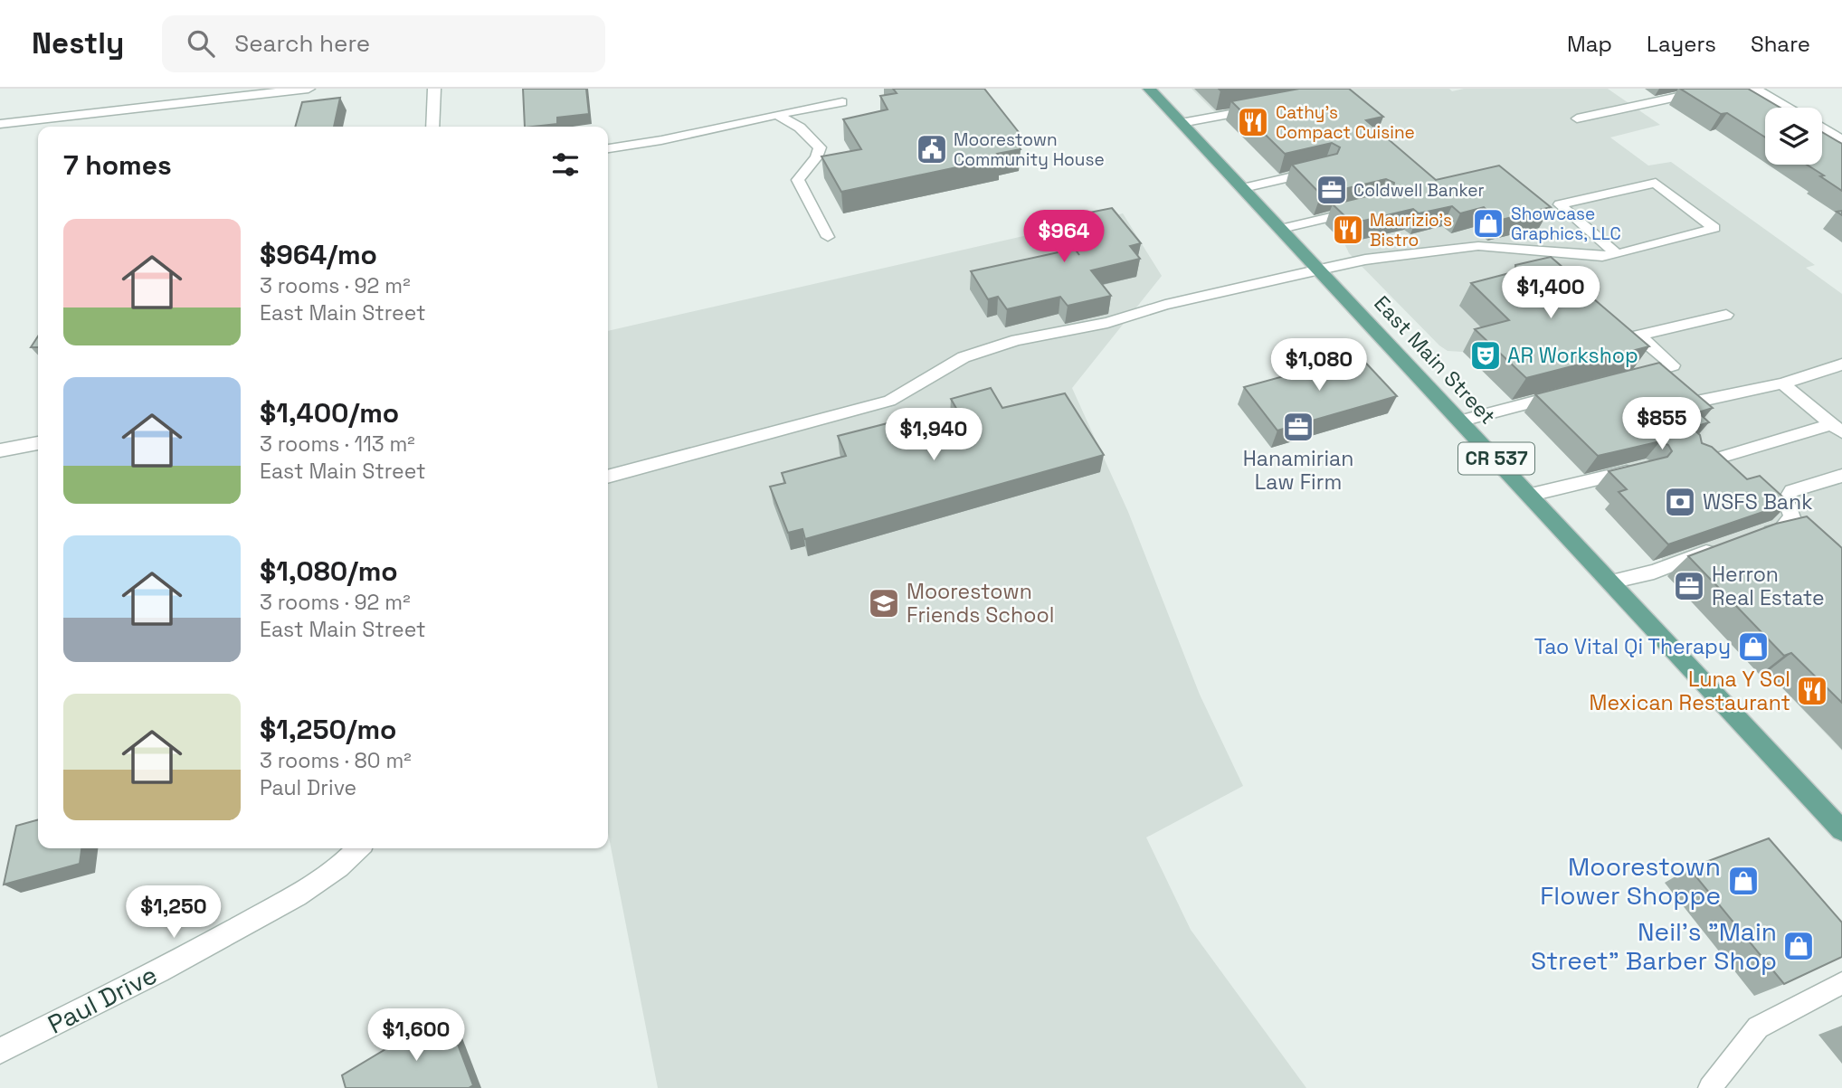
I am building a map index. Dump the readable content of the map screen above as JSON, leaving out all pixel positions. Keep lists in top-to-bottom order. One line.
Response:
{"streets":{"main road":["East Main Street","CR 537"],"street":["Paul Drive"]},"places":{"restaurant":["Cathy's Compact Cuisine","Maurizio's Bistro","Luna Y Sol Mexican Restaurant"],"public building":["Moorestown Community House"],"office":["Coldwell Banker","Hanamirian Law Firm","Herron Real Estate"],"shop":["Showcase Graphics, LLC","Tao Vital Qi Therapy","Moorestown Flower Shoppe","Neil's \"Main Street\" Barber Shop"],"theatre":["AR Workshop"],"bank":["WSFS Bank"],"school or university":["Moorestown Friends School"]},"page":{"header":"Nestly","search":"Search here","nav":["Map","Layers","Share"],"heading":"7 homes","list":[{"name":"$964/mo","note":"3 rooms · 92 m² · East Main Street"},{"name":"$1,400/mo","note":"3 rooms · 113 m² · East Main Street"},{"name":"$1,080/mo","note":"3 rooms · 92 m² · East Main Street"},{"name":"$1,250/mo","note":"3 rooms · 80 m² · Paul Drive"}],"price":["$964","$1,400","$1,080","$855","$1,940","$1,250","$1,600"]}}
